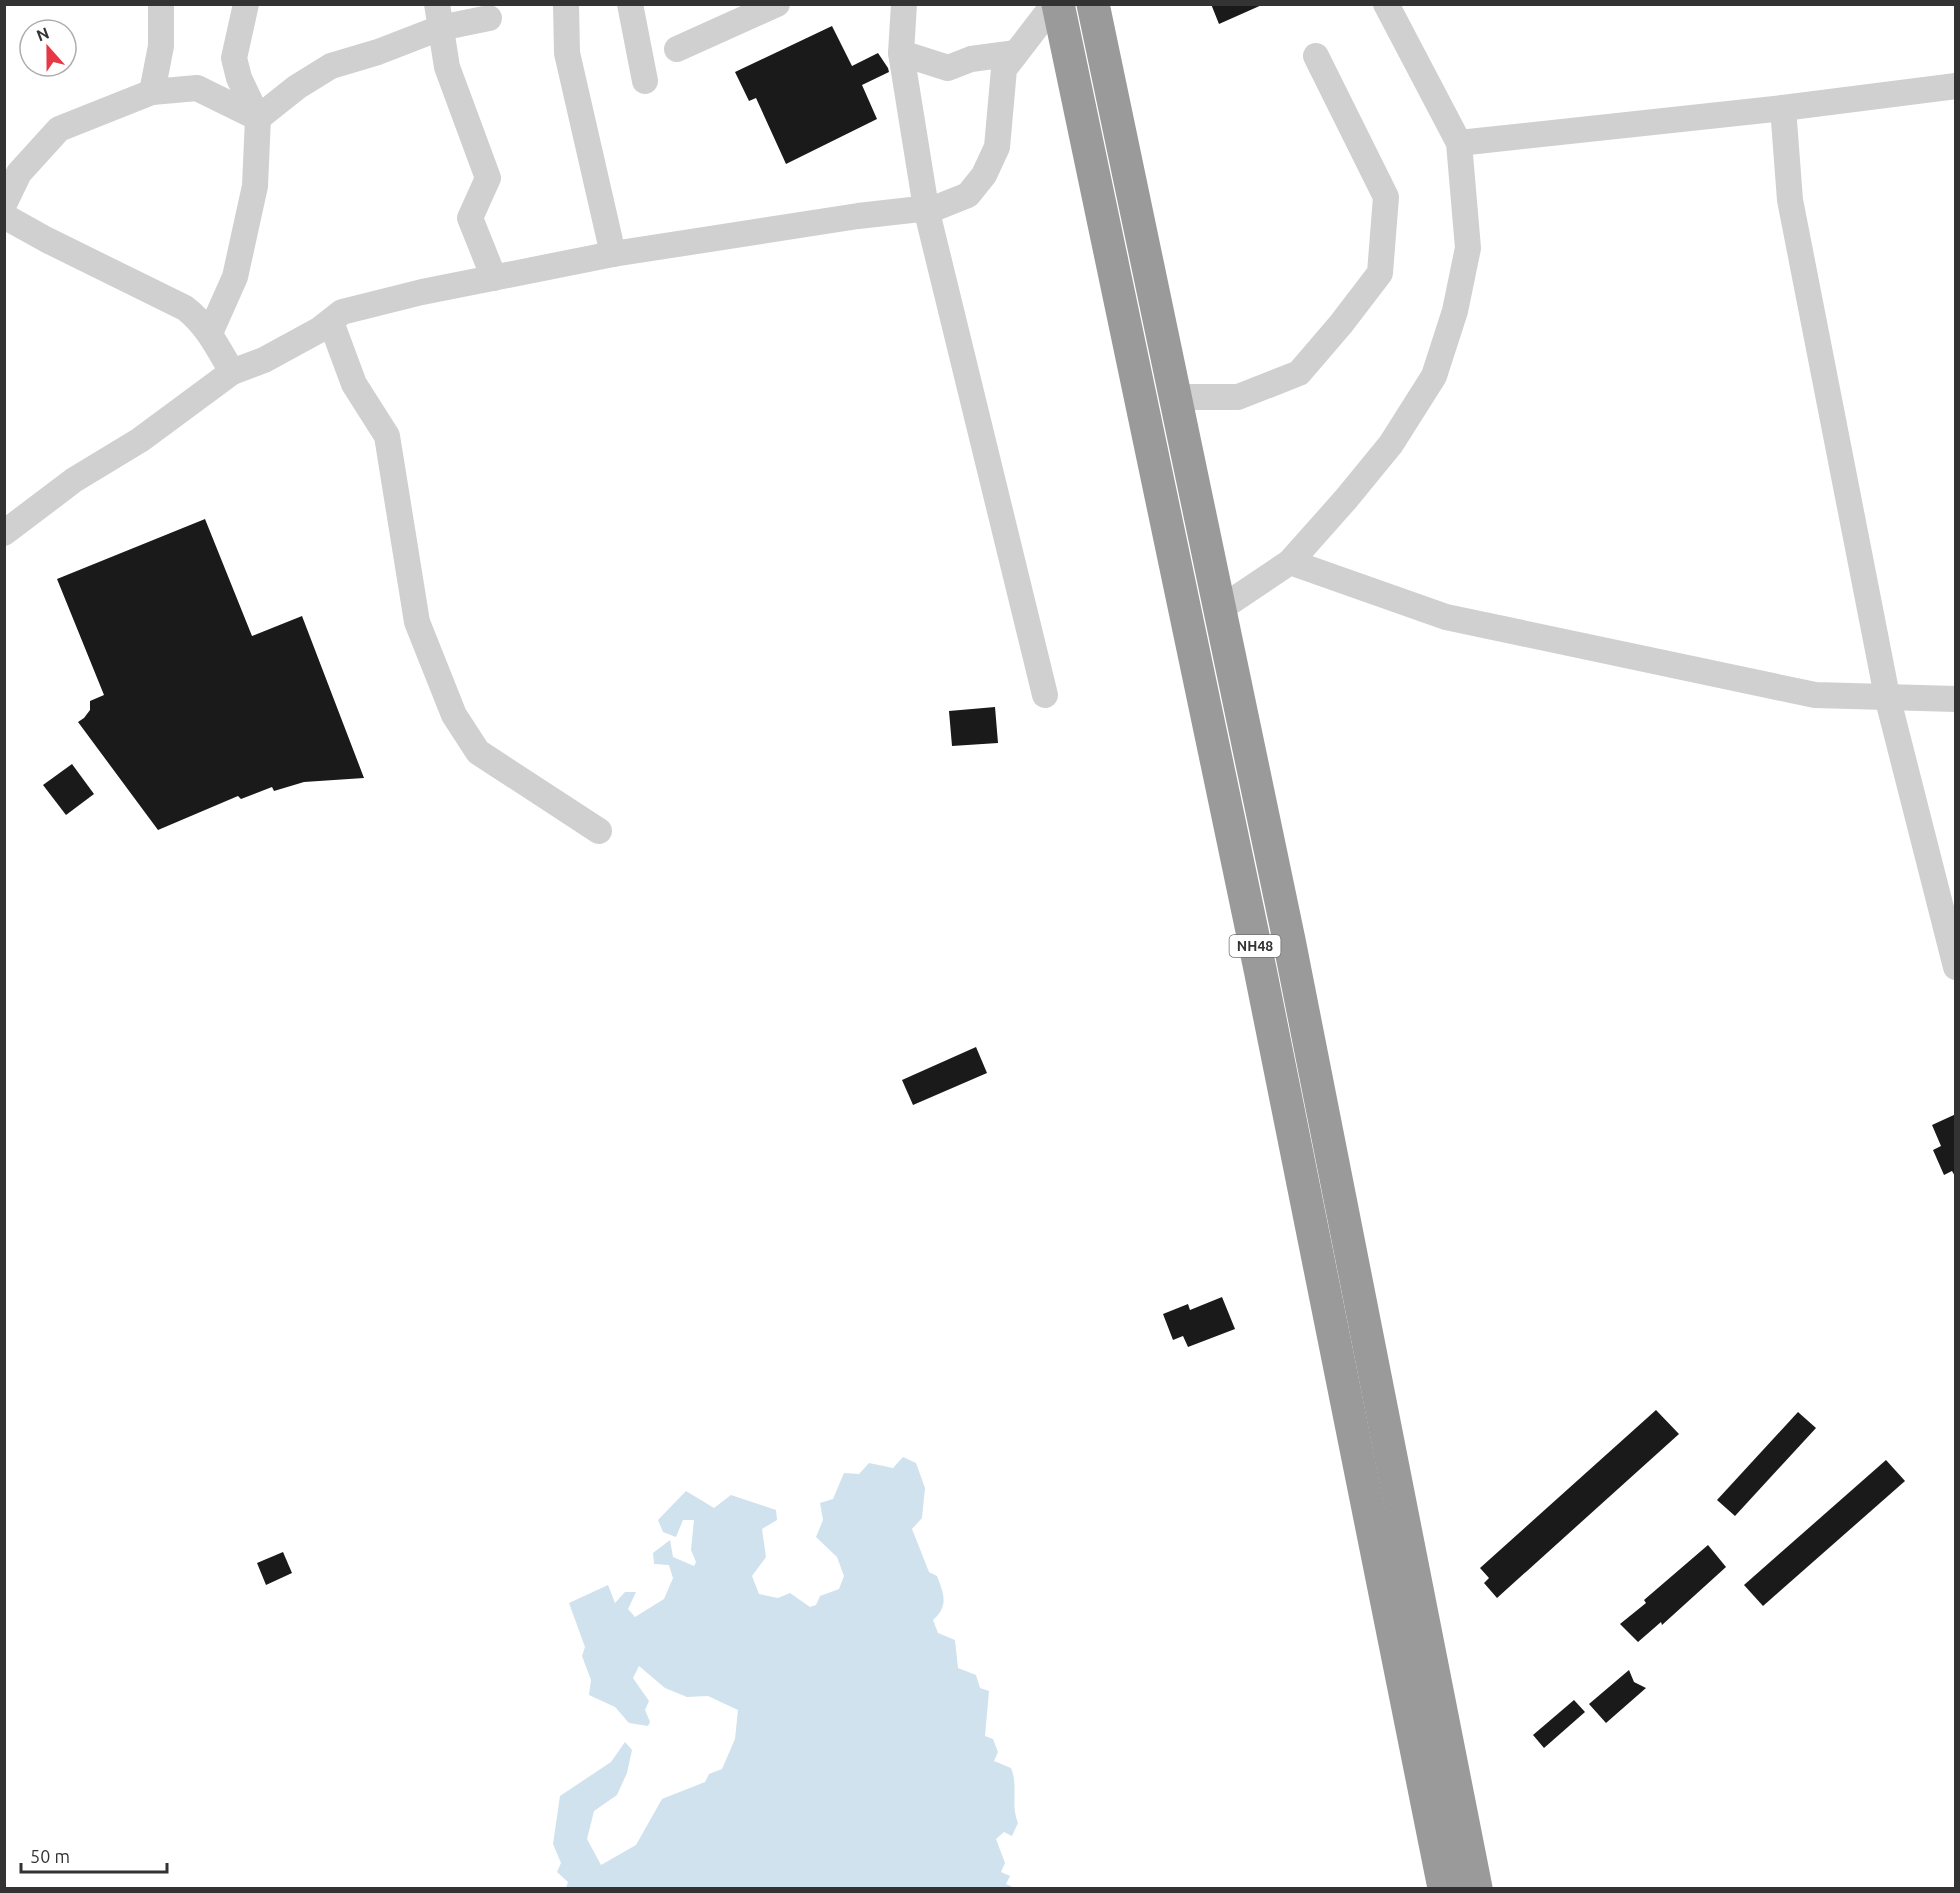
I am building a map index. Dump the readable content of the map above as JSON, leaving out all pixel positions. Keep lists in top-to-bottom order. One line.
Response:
{"streets":{"highway":["NH48"]},"scale_bar":"50 m","north":"top"}
